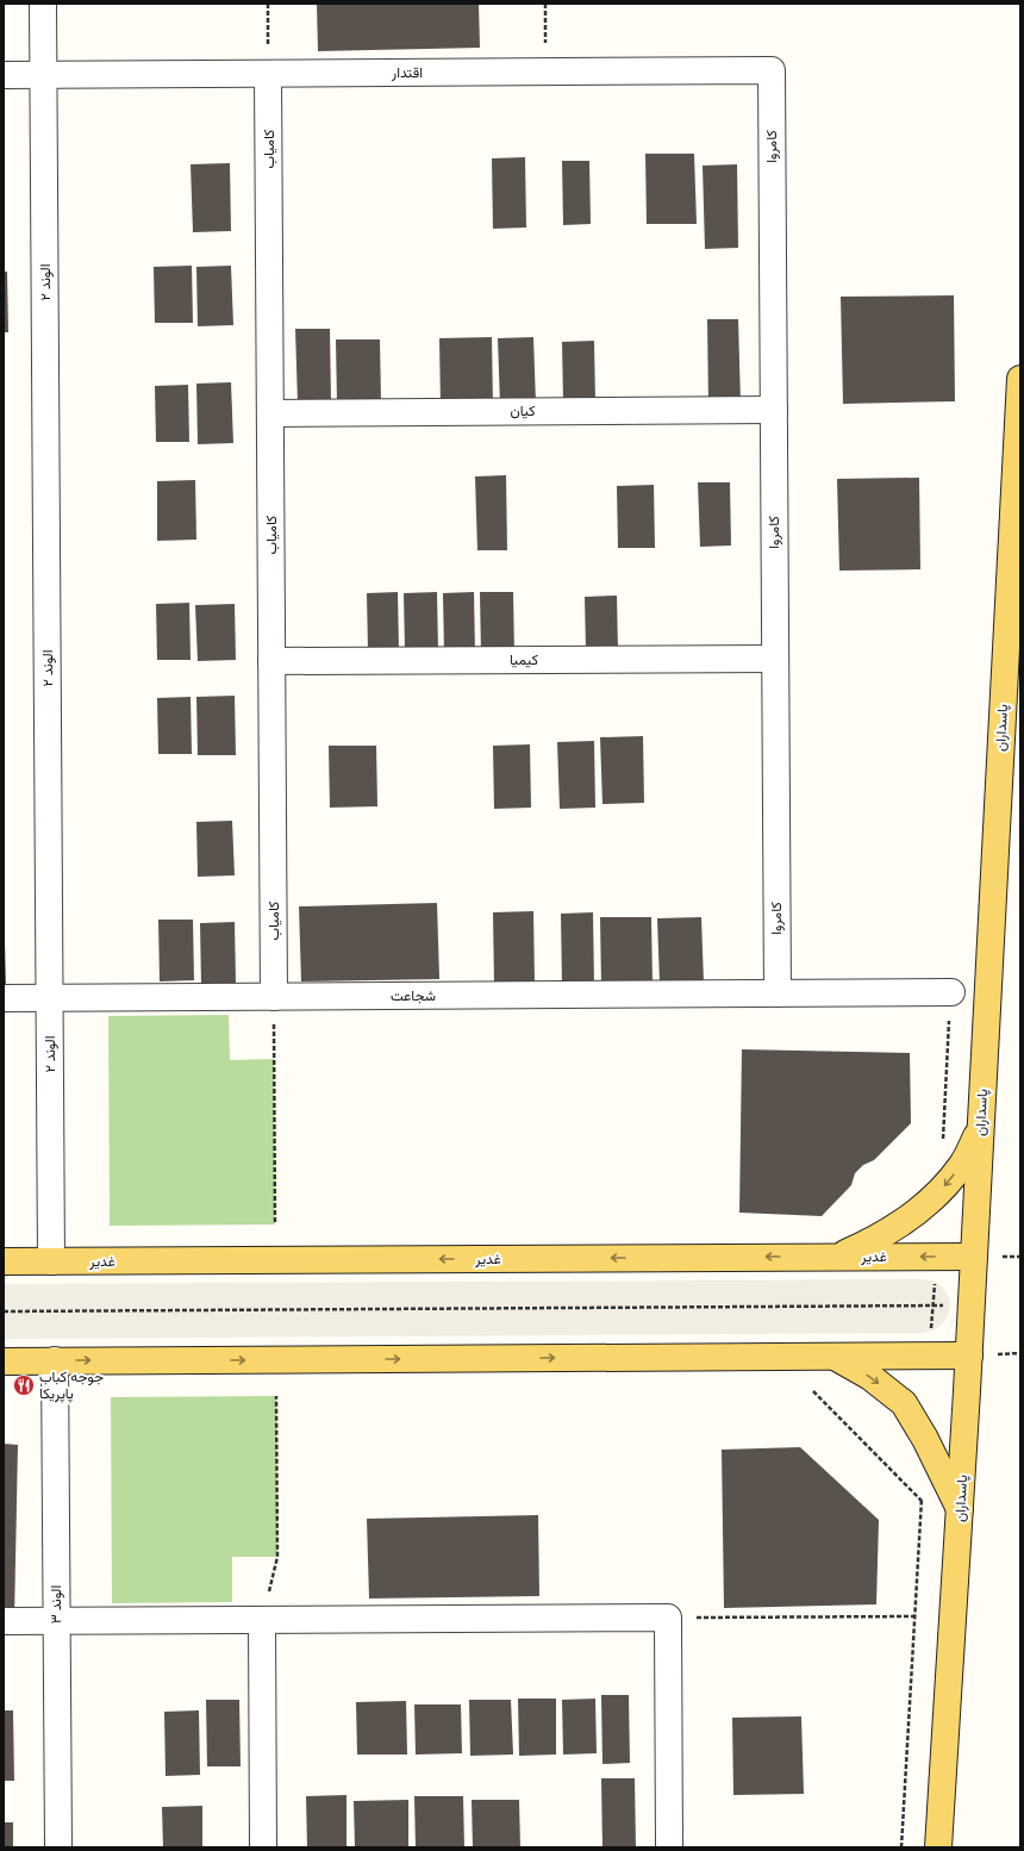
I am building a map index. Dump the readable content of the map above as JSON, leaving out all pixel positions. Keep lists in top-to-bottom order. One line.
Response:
{"streets":{"main road":["پاسداران","غدیر"],"street":["اقتدار","کامروا","کامیاب","الوند ۲","کیان","کیمیا","شجاعت","الوند ۳"]},"crossings":[["اقتدار","کامروا"],["اقتدار","کامیاب"],["اقتدار","الوند ۲"],["کامروا","کیان"],["کامروا","کیمیا"],["کامروا","شجاعت"],["کامیاب","کیان"],["کامیاب","کیمیا"],["کامیاب","شجاعت"],["الوند ۲","شجاعت"],["الوند ۲","غدیر"],["پاسداران","غدیر"]],"places":{"restaurant":["جوجه کباب پاپریکا"]}}
